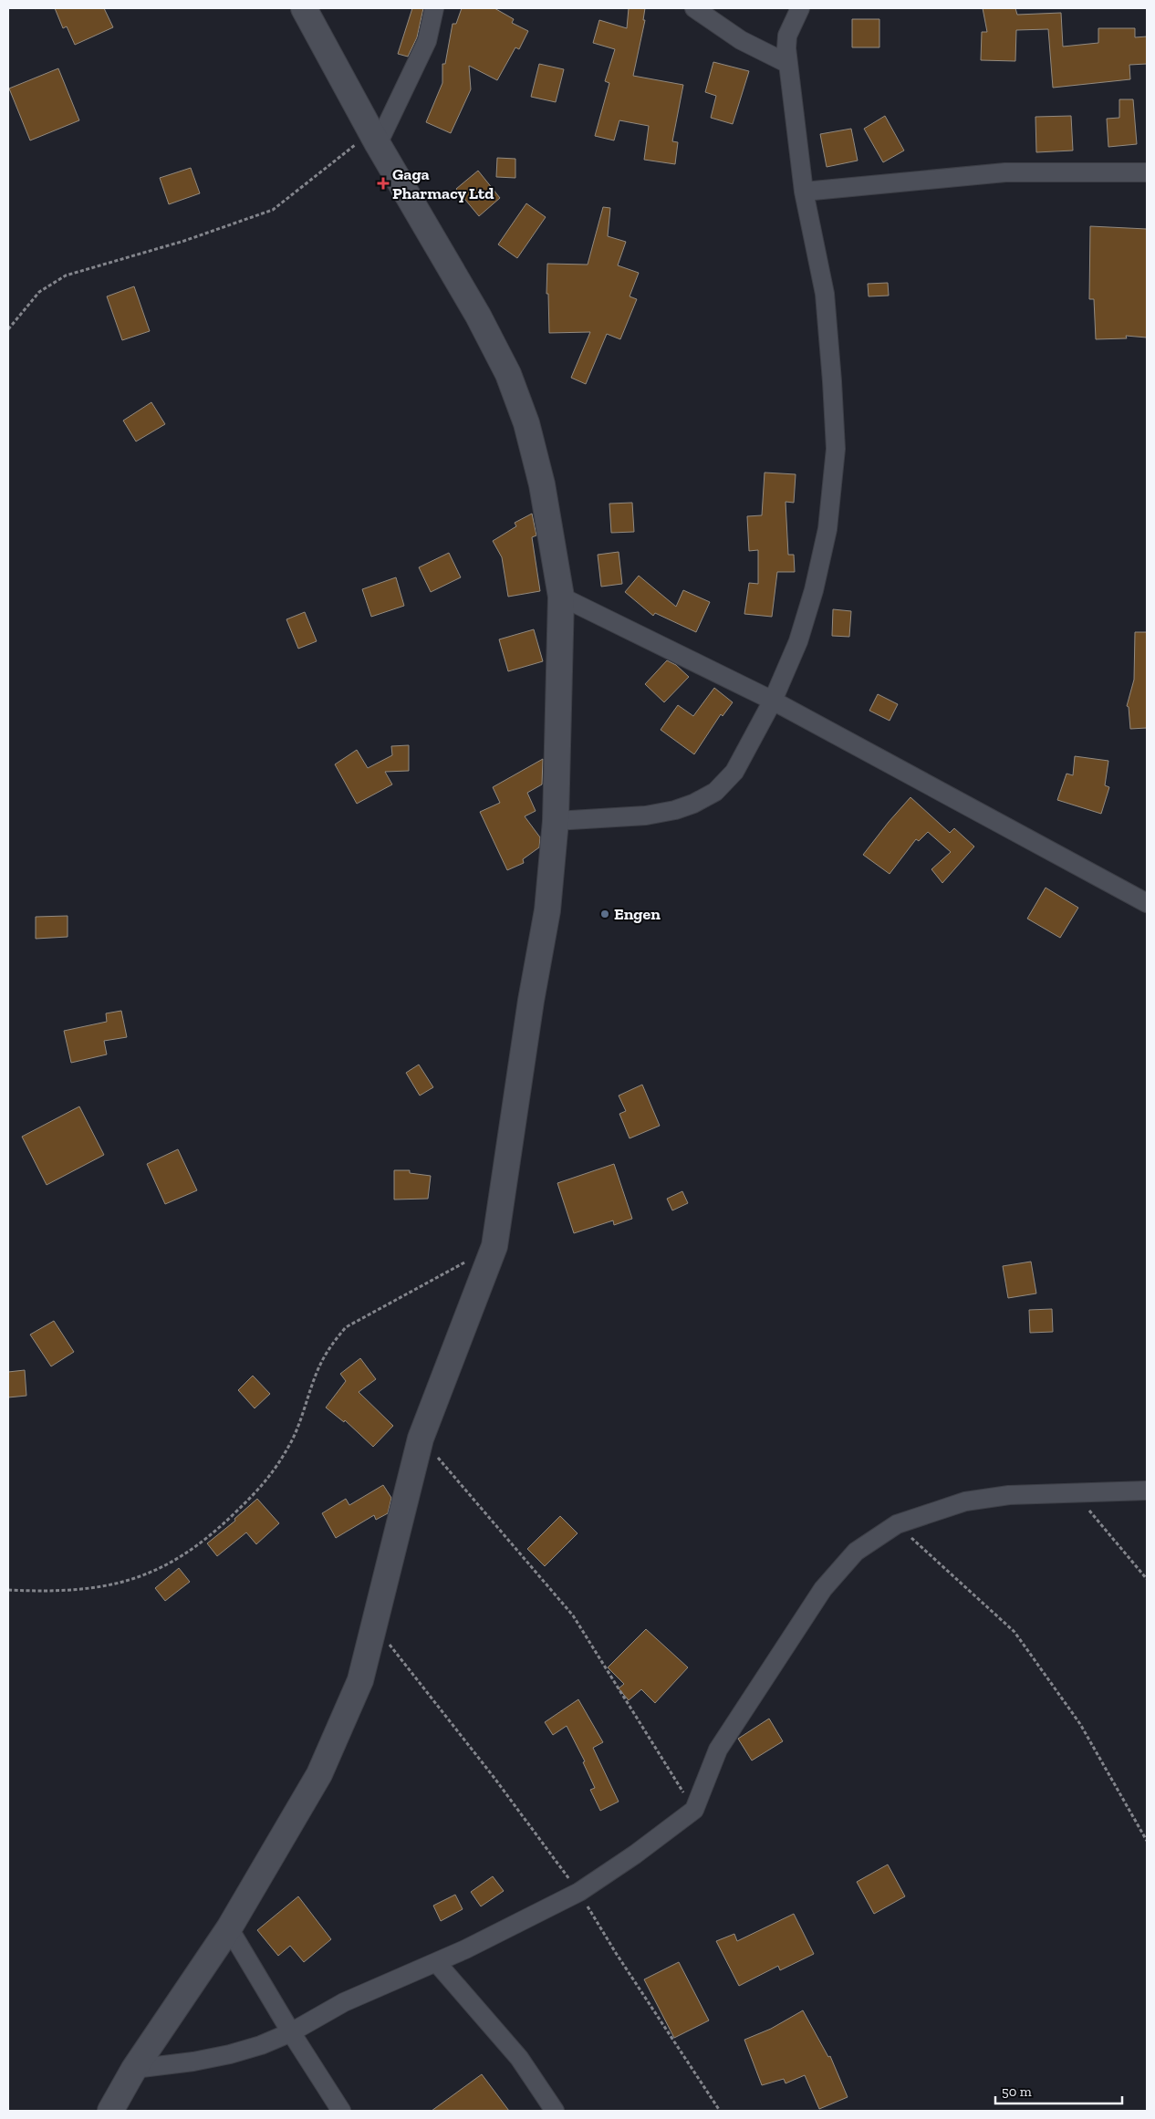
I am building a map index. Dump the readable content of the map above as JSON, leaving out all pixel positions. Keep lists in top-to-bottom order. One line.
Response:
{"places":{"health":["Gaga Pharmacy Ltd"],"other":["Engen"]},"scale_bar":"50 m"}
